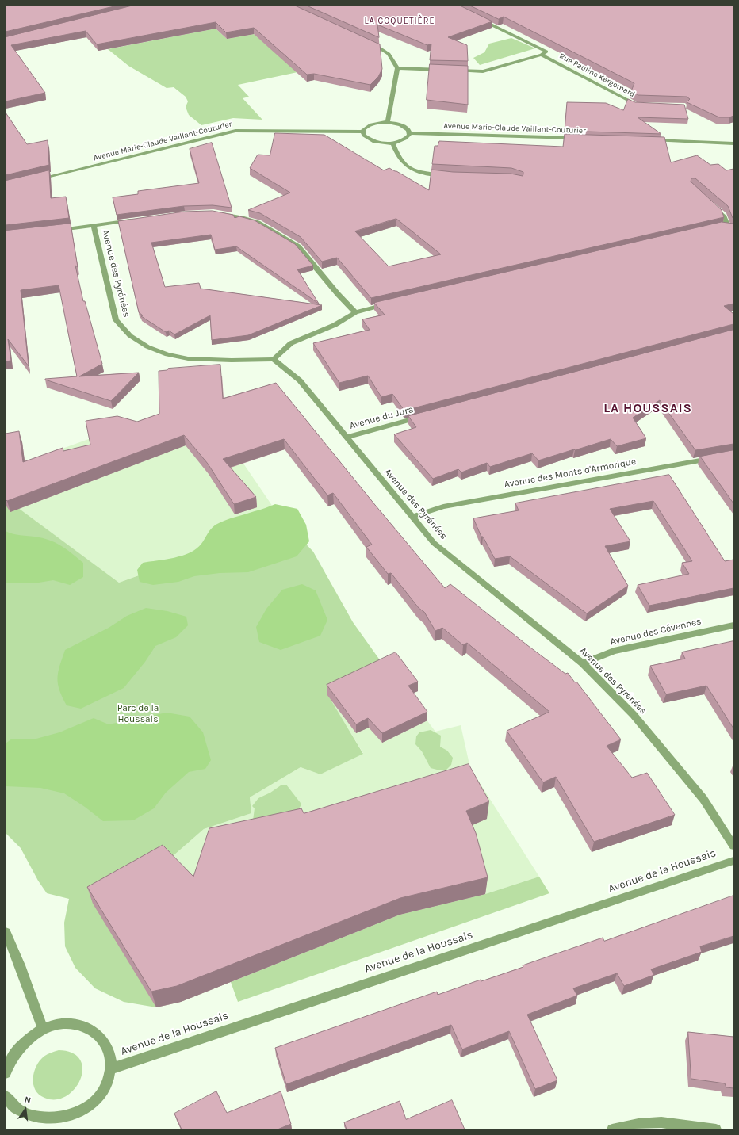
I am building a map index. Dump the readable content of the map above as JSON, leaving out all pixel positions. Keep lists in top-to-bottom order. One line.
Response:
{"streets":{"street":["Rue Pauline Kergomard","Avenue Marie-Claude Vaillant-Couturier","Avenue des Pyrénées","Avenue du Jura","Avenue des Monts d'Armorique","Avenue des Cévennes","Avenue de la Houssais"]},"crossings":[["Avenue des Pyrénées","Avenue du Jura"],["Avenue des Pyrénées","Avenue des Monts d'Armorique"],["Avenue des Pyrénées","Avenue des Cévennes"]],"districts":["LA COQUETIÈRE","LA HOUSSAIS"],"parks":["Parc de la Houssais"],"north":"top"}
